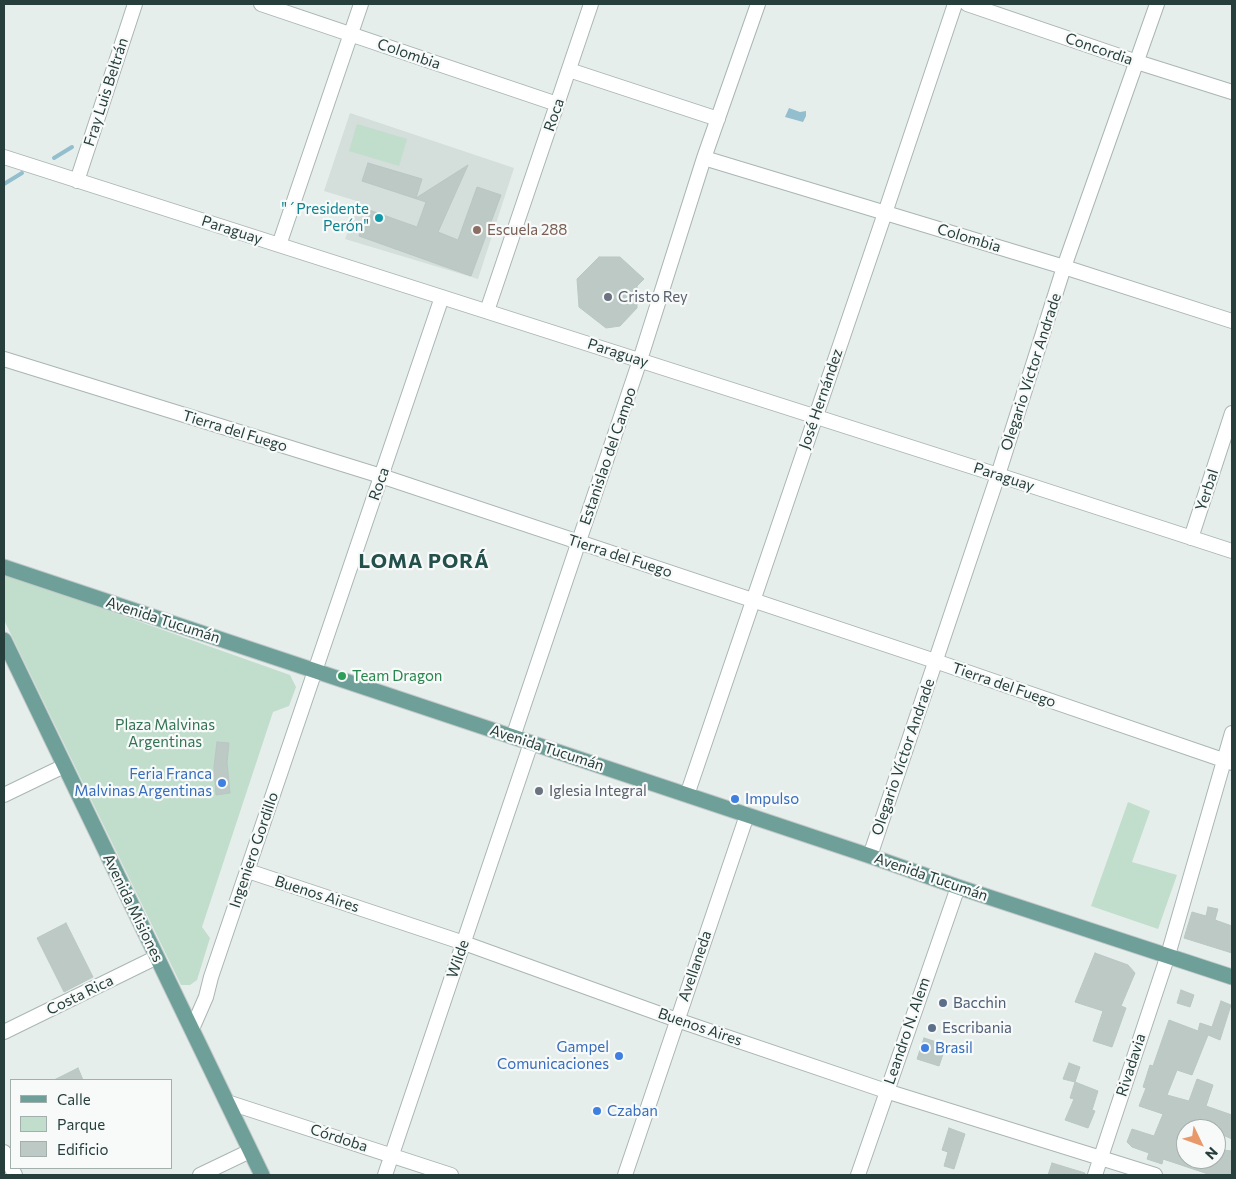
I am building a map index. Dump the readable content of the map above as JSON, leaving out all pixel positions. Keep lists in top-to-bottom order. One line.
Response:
{"streets":{"main road":["Avenida Tucumán","Avenida Misiones"],"street":["Concordia","Colombia","Fray Luis Beltrán","Roca","Paraguay","Olegario Víctor Andrade","José Hernández","Tierra del Fuego","Estanislao del Campo","Yerbal","Ingeniero Gordillo","Buenos Aires","Wilde","Avellaneda","Costa Rica","Leandro N. Alem","Rivadavia","Córdoba"]},"crossings":[["Concordia","Olegario Víctor Andrade"],["Colombia","Roca"],["Colombia","Olegario Víctor Andrade"],["Colombia","José Hernández"],["Colombia","Estanislao del Campo"],["Fray Luis Beltrán","Paraguay"],["Roca","Paraguay"],["Roca","Tierra del Fuego"],["Roca","Avenida Tucumán"],["Roca","Ingeniero Gordillo"],["Paraguay","Olegario Víctor Andrade"],["Paraguay","José Hernández"],["Paraguay","Estanislao del Campo"],["Paraguay","Yerbal"],["Olegario Víctor Andrade","Tierra del Fuego"],["Olegario Víctor Andrade","Avenida Tucumán"],["José Hernández","Tierra del Fuego"],["José Hernández","Avenida Tucumán"],["Tierra del Fuego","Estanislao del Campo"],["Tierra del Fuego","Rivadavia"],["Estanislao del Campo","Avenida Tucumán"],["Avenida Tucumán","Ingeniero Gordillo"],["Avenida Tucumán","Wilde"],["Avenida Tucumán","Avellaneda"],["Avenida Tucumán","Leandro N. Alem"],["Avenida Tucumán","Rivadavia"],["Ingeniero Gordillo","Buenos Aires"],["Ingeniero Gordillo","Avenida Misiones"],["Buenos Aires","Wilde"],["Buenos Aires","Avellaneda"],["Buenos Aires","Leandro N. Alem"],["Buenos Aires","Rivadavia"],["Avenida Misiones","Costa Rica"],["Avenida Misiones","Córdoba"],["Wilde","Córdoba"]],"districts":["LOMA PORÁ"],"parks":["Plaza Malvinas Argentinas"],"places":["\"´Presidente Perón\"","Escuela 288","Cristo Rey","Team Dragon","Feria Franca Malvinas Argentinas","Iglesia Integral","Impulso","Bacchin","Escribania","Brasil","Gampel Comunicaciones","Czaban"],"legend":["Calle","Parque","Edificio"],"north":"bottom right"}
